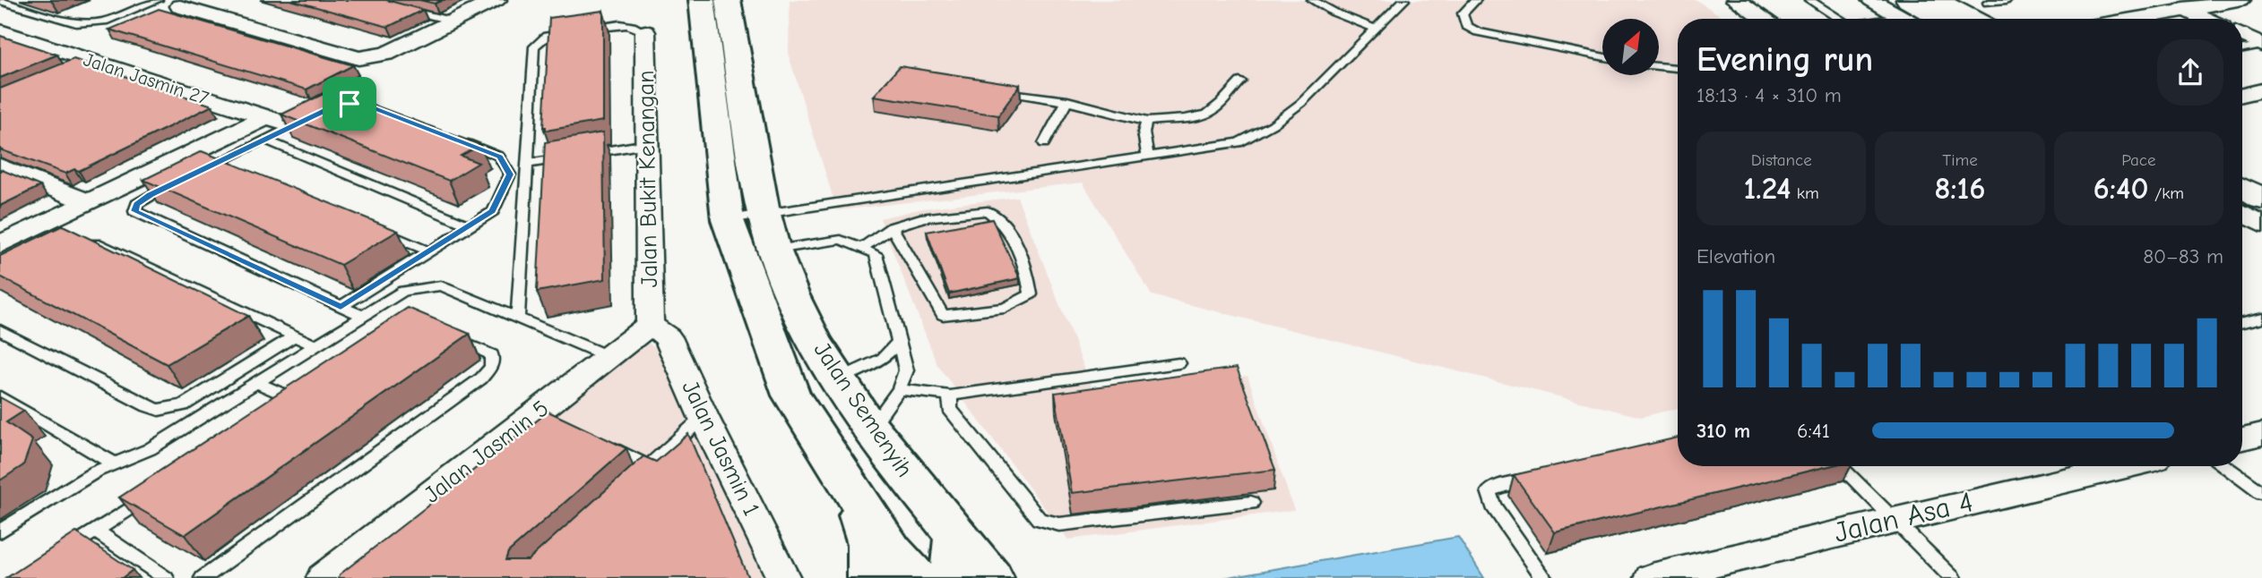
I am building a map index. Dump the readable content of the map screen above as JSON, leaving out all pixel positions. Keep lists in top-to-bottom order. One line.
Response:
{"streets":{"main road":["Jalan Semenyih"],"street":["Jalan Jasmin 27","Jalan Bukit Kenangan","Jalan Jasmin 1","Jalan Jasmin 5","Jalan Asa 4"]},"crossings":[["Jalan Bukit Kenangan","Jalan Jasmin 1"],["Jalan Bukit Kenangan","Jalan Jasmin 5"],["Jalan Jasmin 1","Jalan Jasmin 5"]],"north":"top right","page":{"heading":["Evening run","18:13 · 4 × 310 m"],"stats":[["Distance","1.24 km"],["Time","8:16"],["Pace","6:40 /km"]],"chart":["Elevation","80–83 m"],"list":[{"name":"310 m","note":"6:41"}]}}
